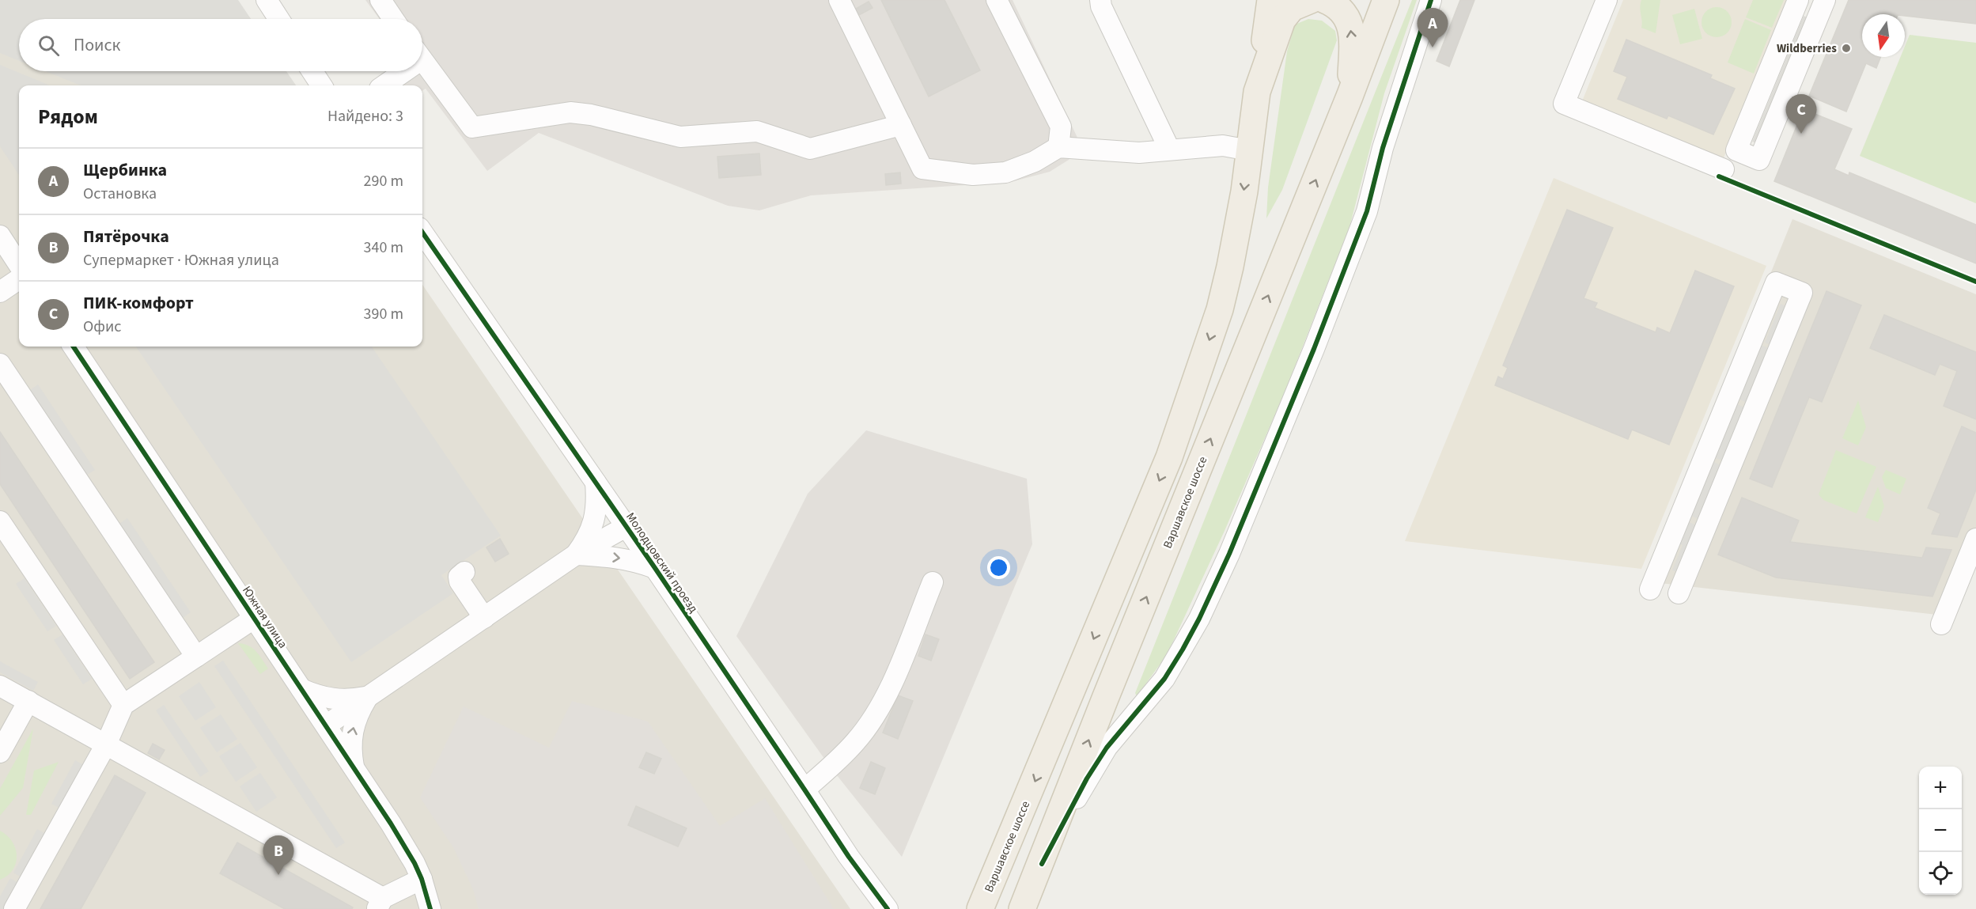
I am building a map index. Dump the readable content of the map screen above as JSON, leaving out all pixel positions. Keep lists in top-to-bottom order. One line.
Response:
{"streets":{"main road":["Варшавское шоссе"],"street":["Молодцовский проезд","Южная улица"]},"places":["Wildberries"],"north":"bottom","page":{"pins":["A","C","B"],"search":"Поиск","heading":["Рядом","Найдено: 3"],"list":[{"mark":"A","name":"Щербинка","note":"Остановка","value":"290 m"},{"mark":"B","name":"Пятёрочка","note":"Супермаркет · Южная улица","value":"340 m"},{"mark":"C","name":"ПИК-комфорт","note":"Офис","value":"390 m"}],"map_buttons":["+","−"]}}
